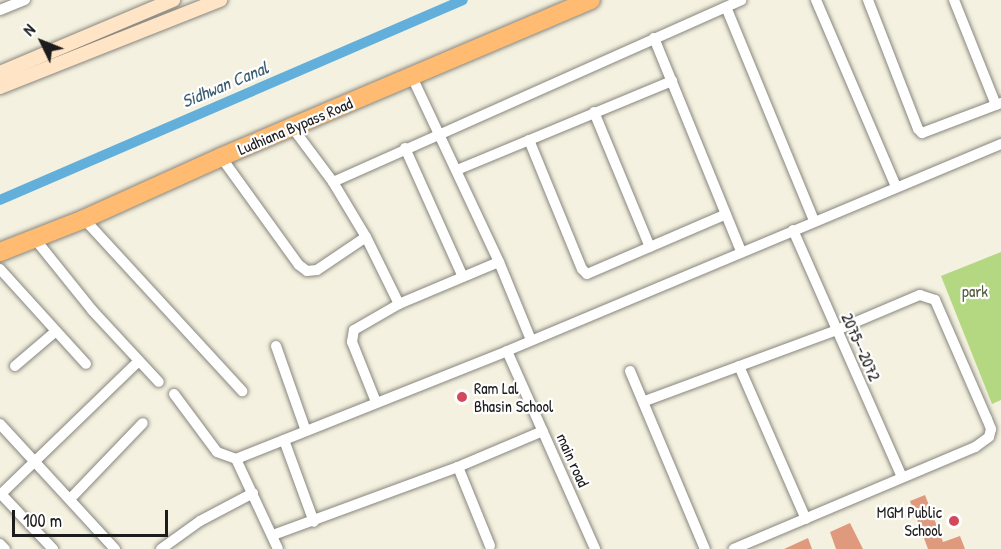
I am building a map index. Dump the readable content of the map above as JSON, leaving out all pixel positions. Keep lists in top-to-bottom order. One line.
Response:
{"streets":{"highway":["Ludhiana Bypass Road"],"street":["2075--2072","main road"]},"water":["Sidhwan Canal"],"parks":["park"],"places":["Ram Lal Bhasin School","MGM Public School"],"scale_bar":"100 m","north":"top left"}
